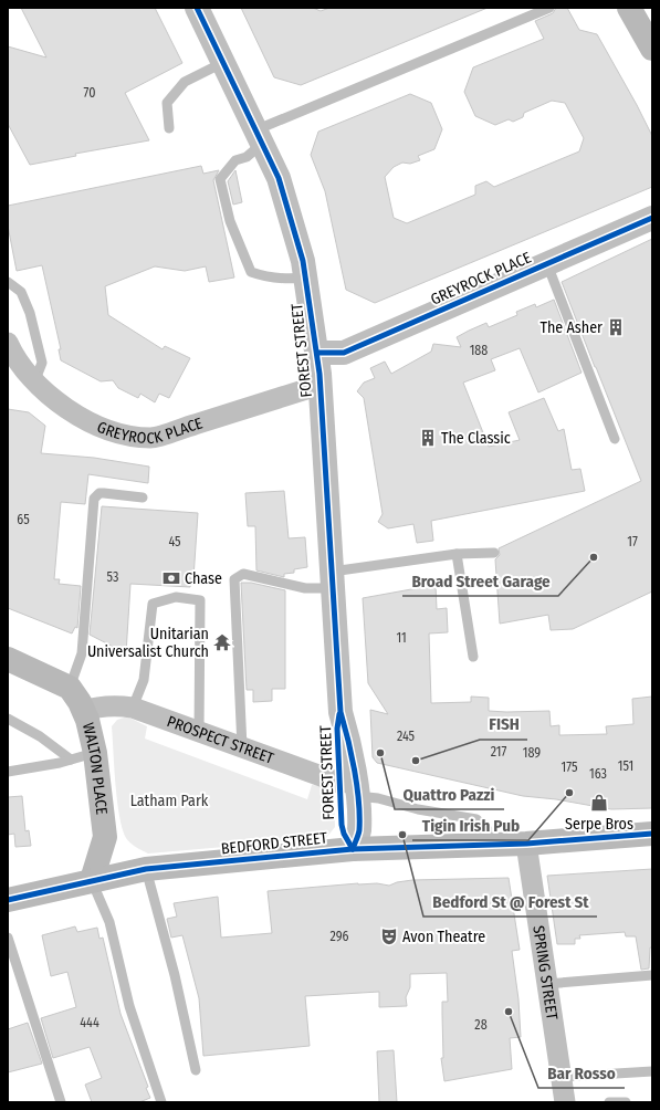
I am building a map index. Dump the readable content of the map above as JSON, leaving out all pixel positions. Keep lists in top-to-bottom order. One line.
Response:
{"streets":{"main road":["WALTON PLACE","BEDFORD STREET"],"street":["GREYROCK PLACE","FOREST STREET","PROSPECT STREET","SPRING STREET"]},"crossings":[["GREYROCK PLACE","FOREST STREET"],["FOREST STREET","PROSPECT STREET"],["FOREST STREET","BEDFORD STREET"],["PROSPECT STREET","WALTON PLACE"],["WALTON PLACE","BEDFORD STREET"],["BEDFORD STREET","SPRING STREET"]],"parks":["Latham Park"],"places":{"building":["The Asher","The Classic"],"other":["Broad Street Garage","Quattro Pazzi","FISH","Tigin Irish Pub","Bedford St @ Forest St","Bar Rosso"],"bank":["Chase"],"temple":["Unitarian Universalist Church"],"shop":["Serpe Bros"],"theatre":["Avon Theatre"]},"house_numbers":["70","188","65","45","17","53","11","245","217","189","151","175","163","296","444","28"]}
